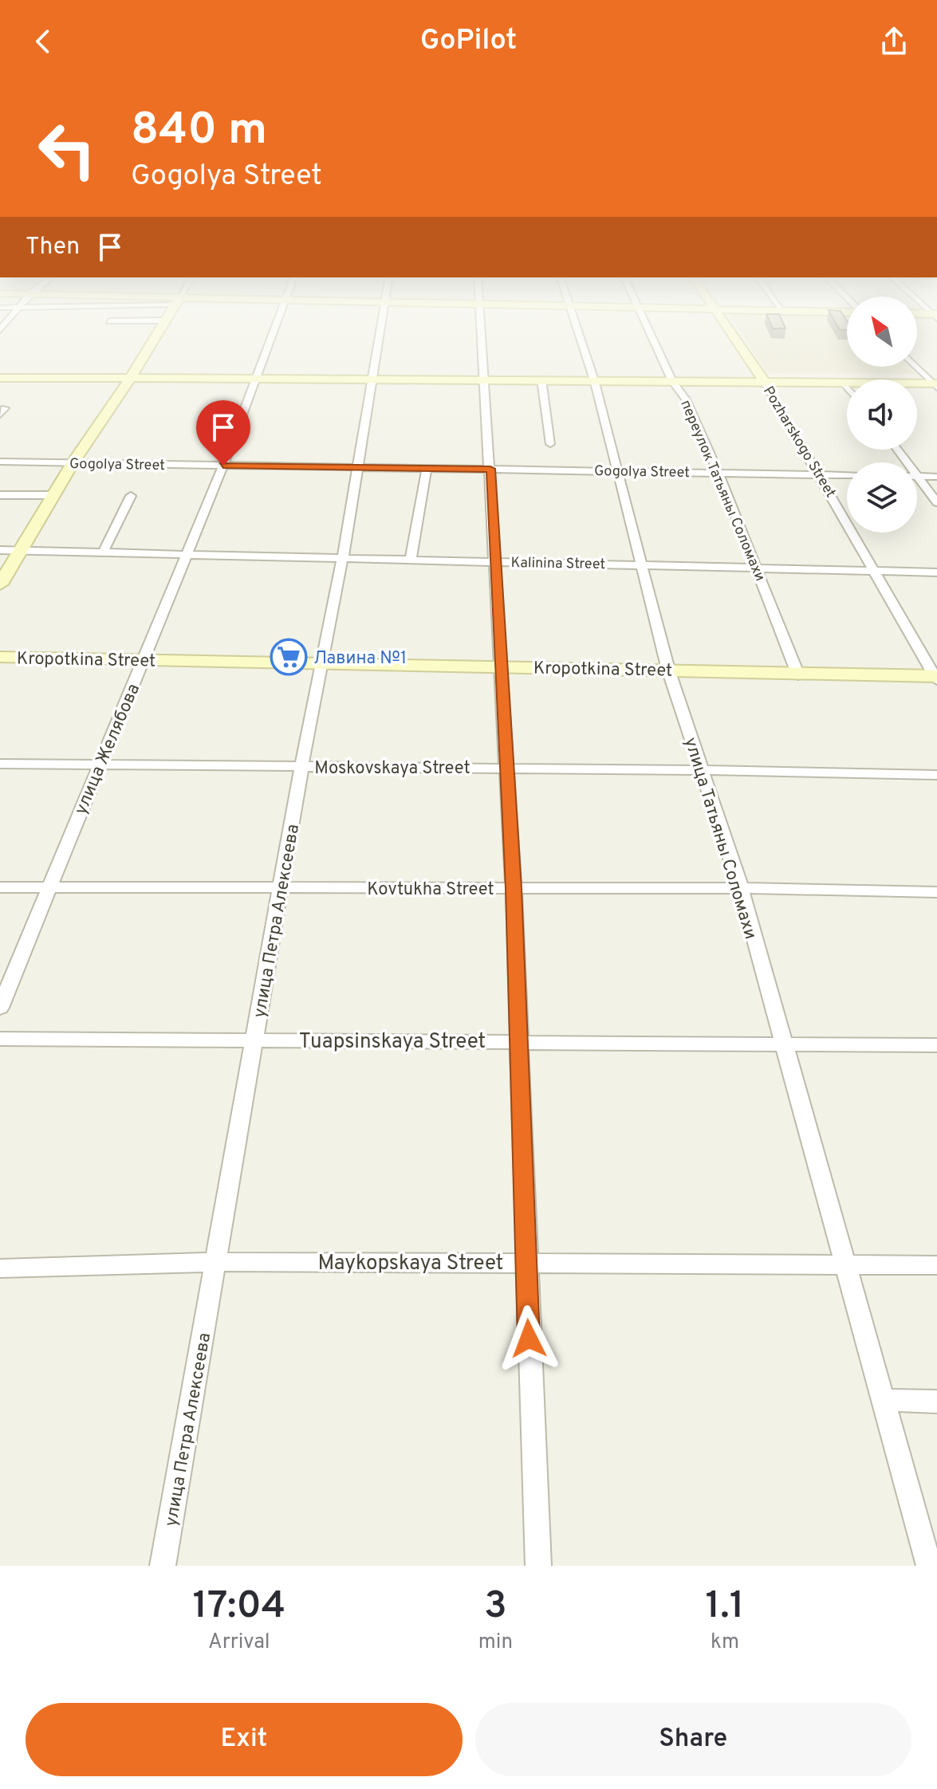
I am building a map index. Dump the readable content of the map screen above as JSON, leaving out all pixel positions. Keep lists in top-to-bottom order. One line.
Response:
{"streets":{"main road":["Pozharskogo Street","Kropotkina Street"],"street":["Gogolya Street","переулок Татьяны Соломахи","Kalinina Street","улица Желябова","Moskovskaya Street","улица Татьяны Соломахи","Kovtukha Street","улица Петра Алексеева","Tuapsinskaya Street","Maykopskaya Street"]},"crossings":[["Pozharskogo Street","Gogolya Street"],["Pozharskogo Street","Kalinina Street"],["Pozharskogo Street","Kropotkina Street"],["Gogolya Street","переулок Татьяны Соломахи"],["Gogolya Street","улица Желябова"],["Gogolya Street","улица Татьяны Соломахи"],["Gogolya Street","улица Петра Алексеева"],["переулок Татьяны Соломахи","Kalinina Street"],["переулок Татьяны Соломахи","Kropotkina Street"],["Kalinina Street","улица Желябова"],["Kalinina Street","улица Татьяны Соломахи"],["Kalinina Street","улица Петра Алексеева"],["Kropotkina Street","улица Желябова"],["Kropotkina Street","улица Татьяны Соломахи"],["Kropotkina Street","улица Петра Алексеева"],["улица Желябова","Moskovskaya Street"],["улица Желябова","Kovtukha Street"],["Moskovskaya Street","улица Татьяны Соломахи"],["Moskovskaya Street","улица Петра Алексеева"],["улица Татьяны Соломахи","Kovtukha Street"],["улица Татьяны Соломахи","Tuapsinskaya Street"],["улица Татьяны Соломахи","Maykopskaya Street"],["Kovtukha Street","улица Петра Алексеева"],["улица Петра Алексеева","Tuapsinskaya Street"],["улица Петра Алексеева","Maykopskaya Street"]],"places":{"supermarket":["Лавина №1"]},"north":"top left","page":{"header":"GoPilot","turn":["840 m","Gogolya Street"],"then":"Then","eta":["17:04","Arrival","3","min","1.1","km"],"buttons":["Exit","Share"]}}
